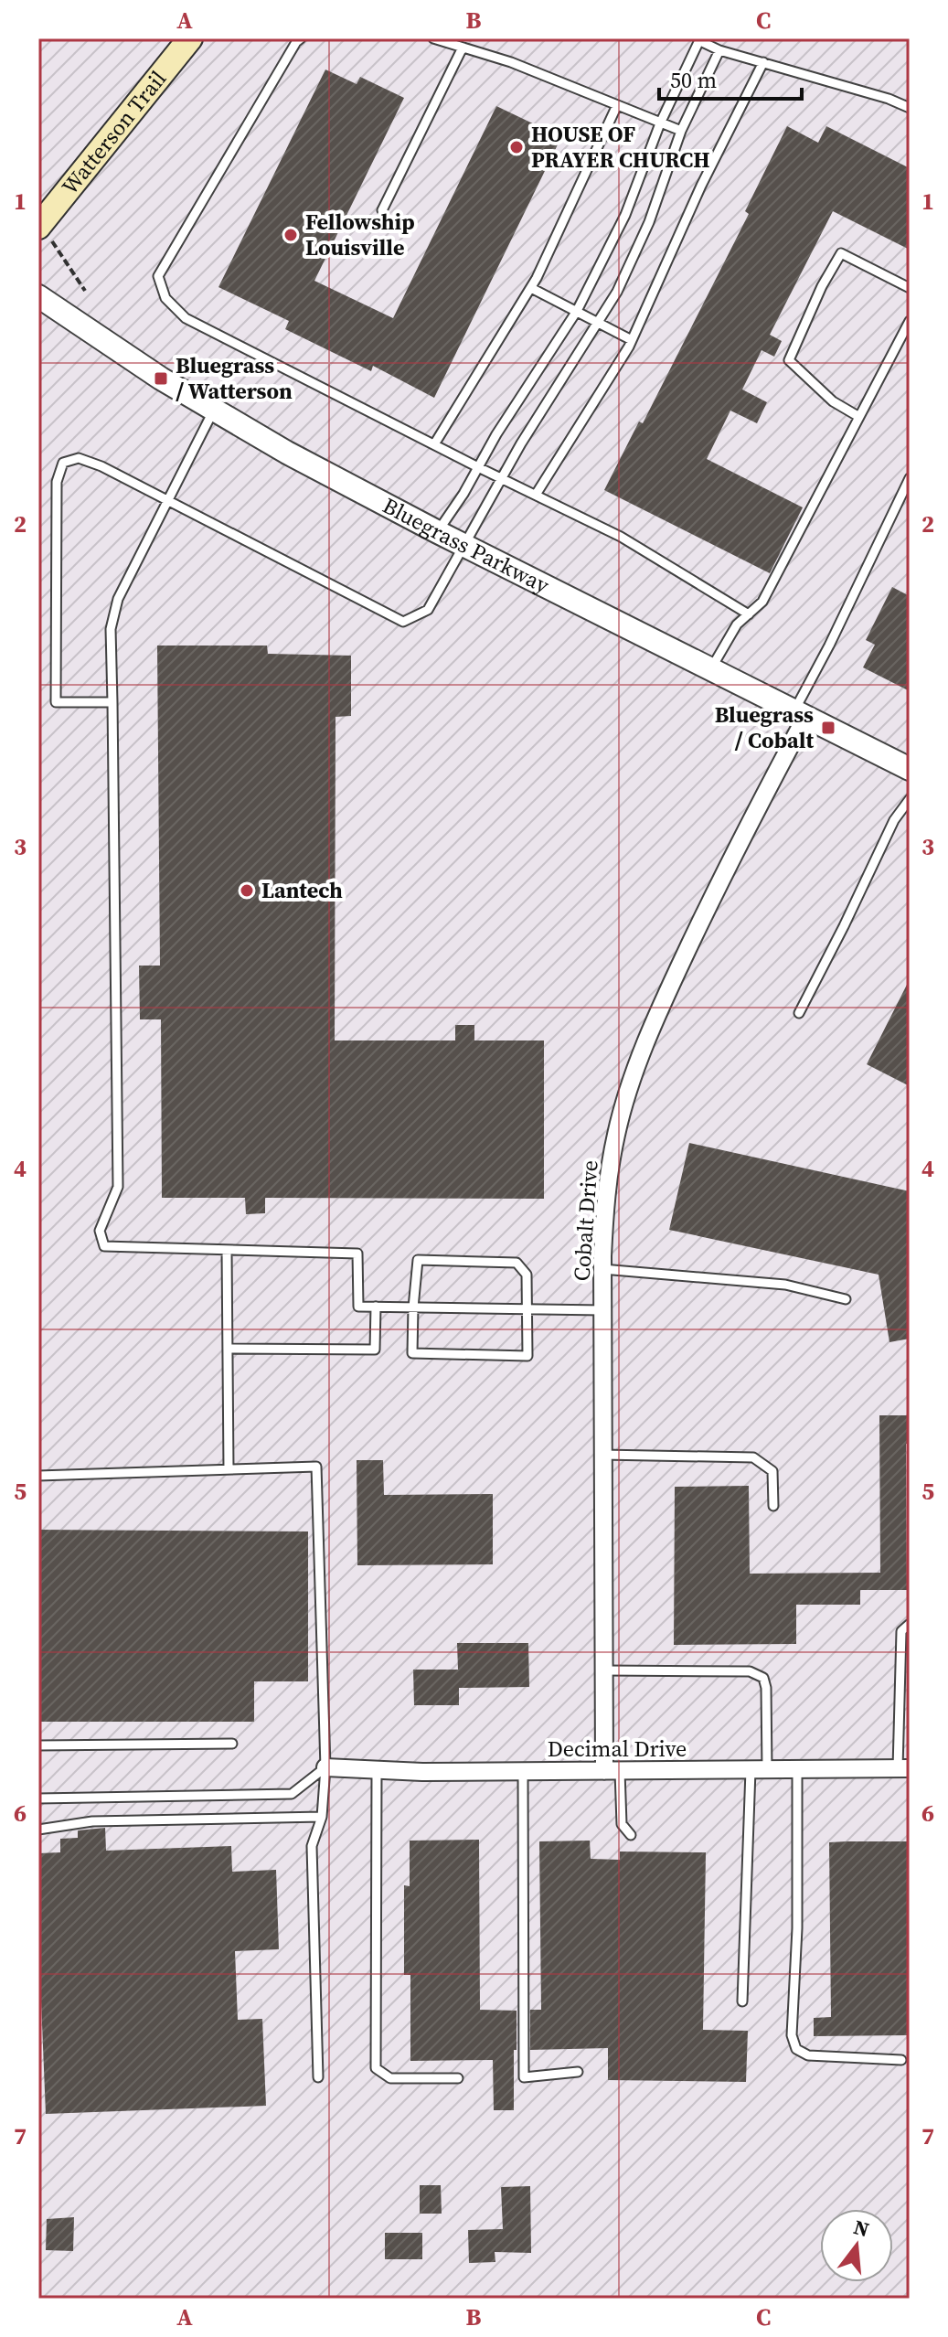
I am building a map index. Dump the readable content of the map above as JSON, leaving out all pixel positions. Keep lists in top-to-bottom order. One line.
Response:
{"streets":{"main road":["Watterson Trail"],"street":["Bluegrass Parkway","Cobalt Drive","Decimal Drive"]},"crossings":[["Bluegrass Parkway","Cobalt Drive"],["Cobalt Drive","Decimal Drive"]],"places":{"other":["HOUSE OF PRAYER CHURCH","Fellowship Louisville","Lantech"],"transit":["Bluegrass / Watterson","Bluegrass / Cobalt"]},"scale_bar":"50 m","north":"top","grid":{"columns":["A","B","C"],"rows":["1","2","3","4","5","6","7"]}}
